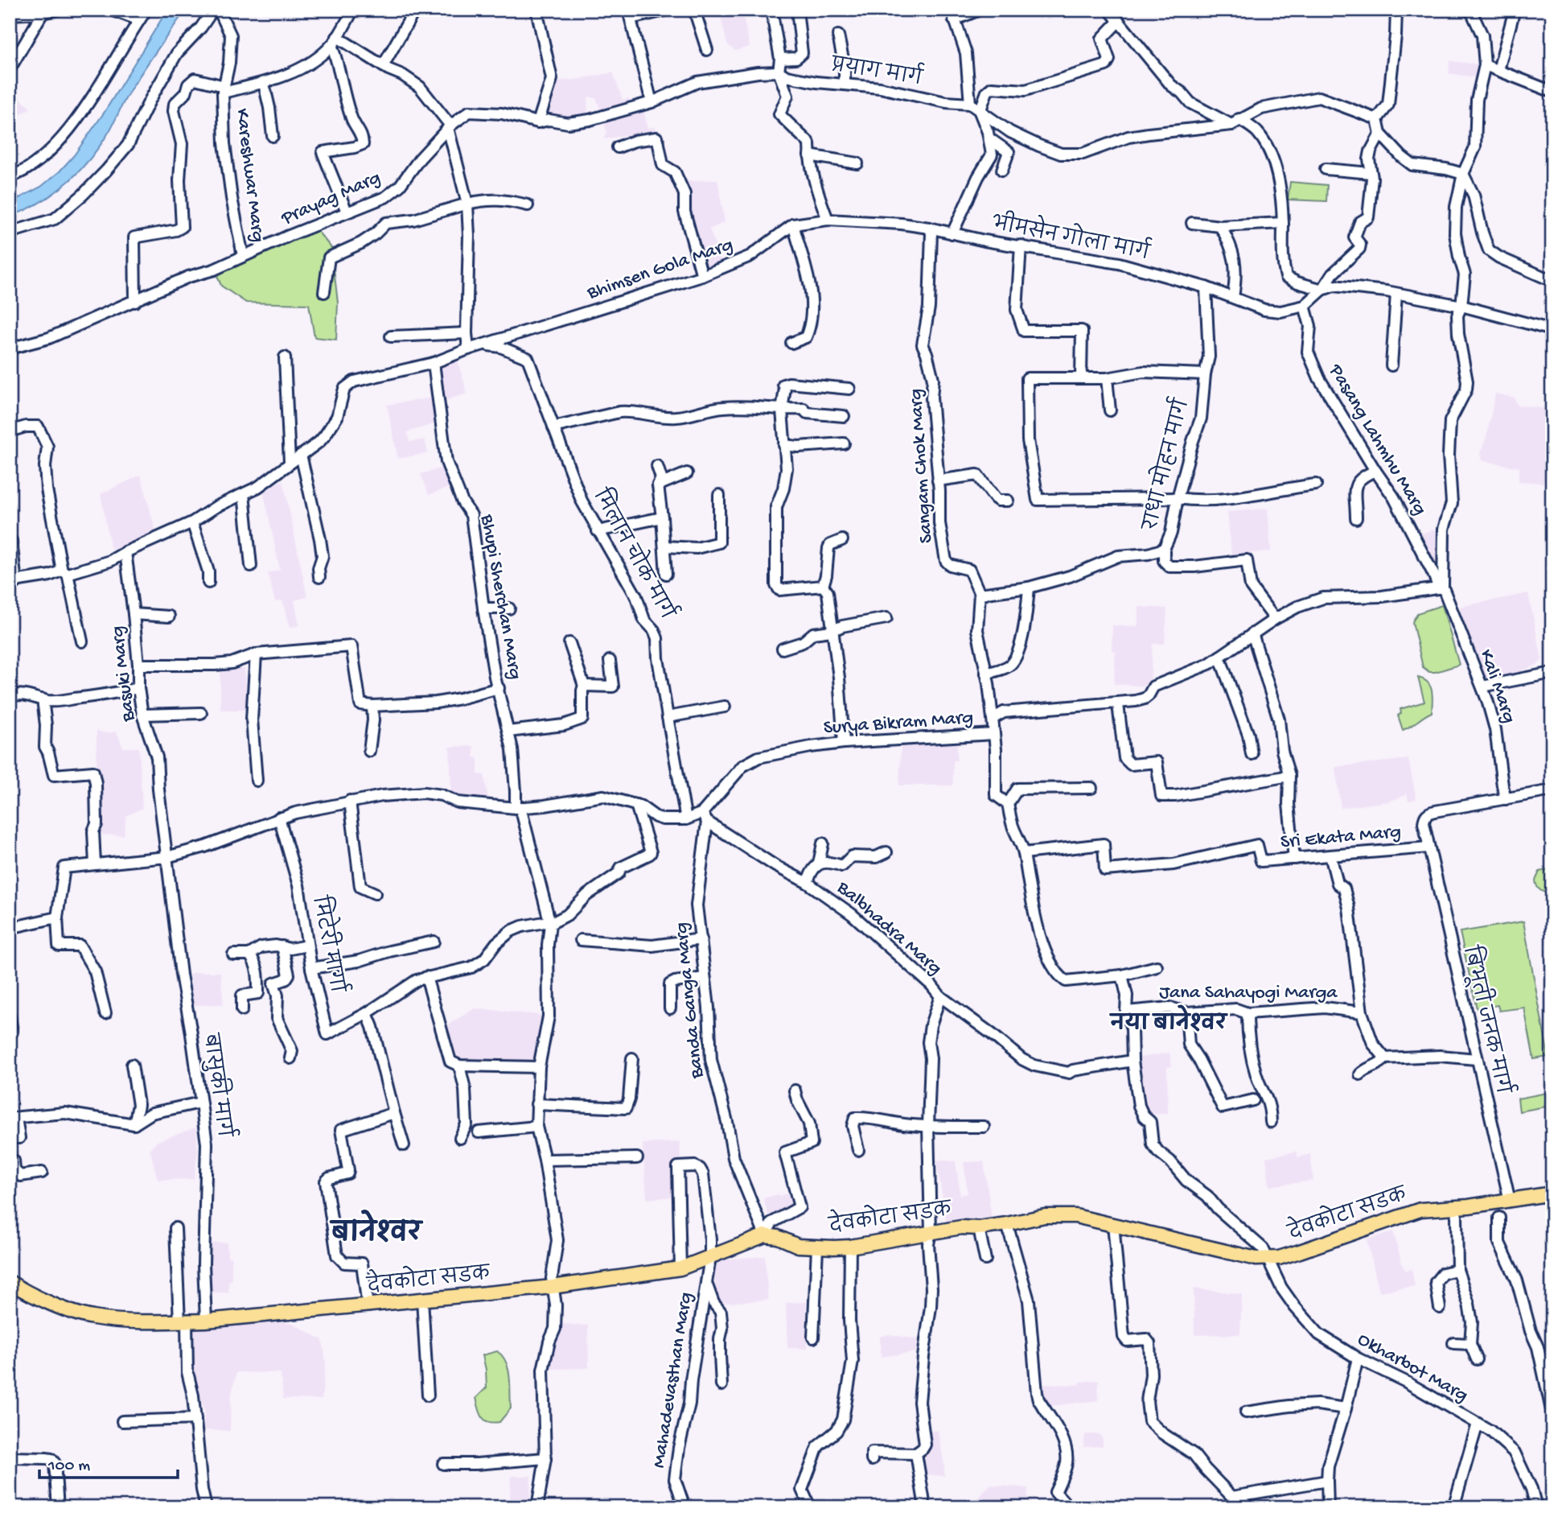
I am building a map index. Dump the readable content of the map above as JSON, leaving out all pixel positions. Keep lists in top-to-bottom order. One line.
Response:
{"streets":{"main road":["देवकोटा सडक"],"street":["प्रयाग मार्ग","Kareshwar Marg","Prayag Marg","भीमसेन गोला मार्ग","Bhimsen Gola Marg","Pasang Lahmhu Marg","राधा मोहन मार्ग","Sangam Chok Marg","मिलान चोक मार्ग","Bhupi Sherchan Marg","Basuki Marg","Kali Marg","Surya Bikram Marg","Sri Ekata Marg","Balbhadra Marg","मिटेरी मार्गा","Jana Sahayogi Marga","Banda Ganga Marg","बिभूती जनक मार्ग","बासुकी मार्ग","Okharbot Marg","Mahadevasthan Marg"]},"crossings":[["प्रयाग मार्ग","Prayag Marg"],["Kareshwar Marg","Prayag Marg"],["भीमसेन गोला मार्ग","Bhimsen Gola Marg"],["भीमसेन गोला मार्ग","राधा मोहन मार्ग"],["भीमसेन गोला मार्ग","Sangam Chok Marg"],["Bhimsen Gola Marg","Sangam Chok Marg"],["Bhimsen Gola Marg","मिलान चोक मार्ग"],["Bhimsen Gola Marg","Bhupi Sherchan Marg"],["Pasang Lahmhu Marg","Kali Marg"],["Pasang Lahmhu Marg","Surya Bikram Marg"],["Bhupi Sherchan Marg","देवकोटा सडक"],["Basuki Marg","बासुकी मार्ग"],["Kali Marg","Surya Bikram Marg"],["Kali Marg","बिभूती जनक मार्ग"],["Surya Bikram Marg","Balbhadra Marg"],["Surya Bikram Marg","Banda Ganga Marg"],["Sri Ekata Marg","बिभूती जनक मार्ग"],["Balbhadra Marg","Banda Ganga Marg"],["Balbhadra Marg","देवकोटा सडक"],["Jana Sahayogi Marga","Okharbot Marg"],["Banda Ganga Marg","देवकोटा सडक"],["बिभूती जनक मार्ग","देवकोटा सडक"],["बासुकी मार्ग","देवकोटा सडक"],["देवकोटा सडक","Okharbot Marg"],["देवकोटा सडक","Mahadevasthan Marg"]],"districts":["नया बानेश्वर","बानेश्वर"],"scale_bar":"100 m"}
